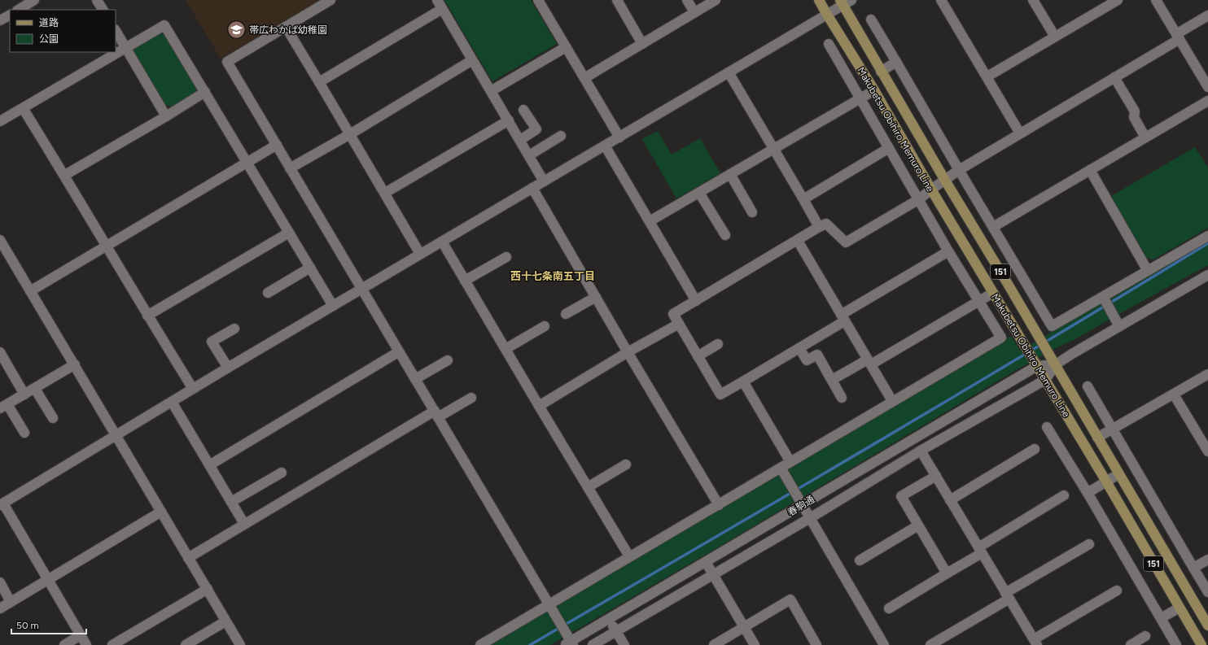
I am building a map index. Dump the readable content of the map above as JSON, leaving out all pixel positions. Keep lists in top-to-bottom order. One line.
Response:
{"streets":{"main road":["Makubetsu Obihiro Memuro Line","151"],"street":["春駒通"]},"crossings":[["Makubetsu Obihiro Memuro Line","春駒通"]],"districts":["西十七条南五丁目"],"places":{"school or university":["帯広わかば幼稚園"]},"legend":["道路","公園"],"scale_bar":"50 m"}
